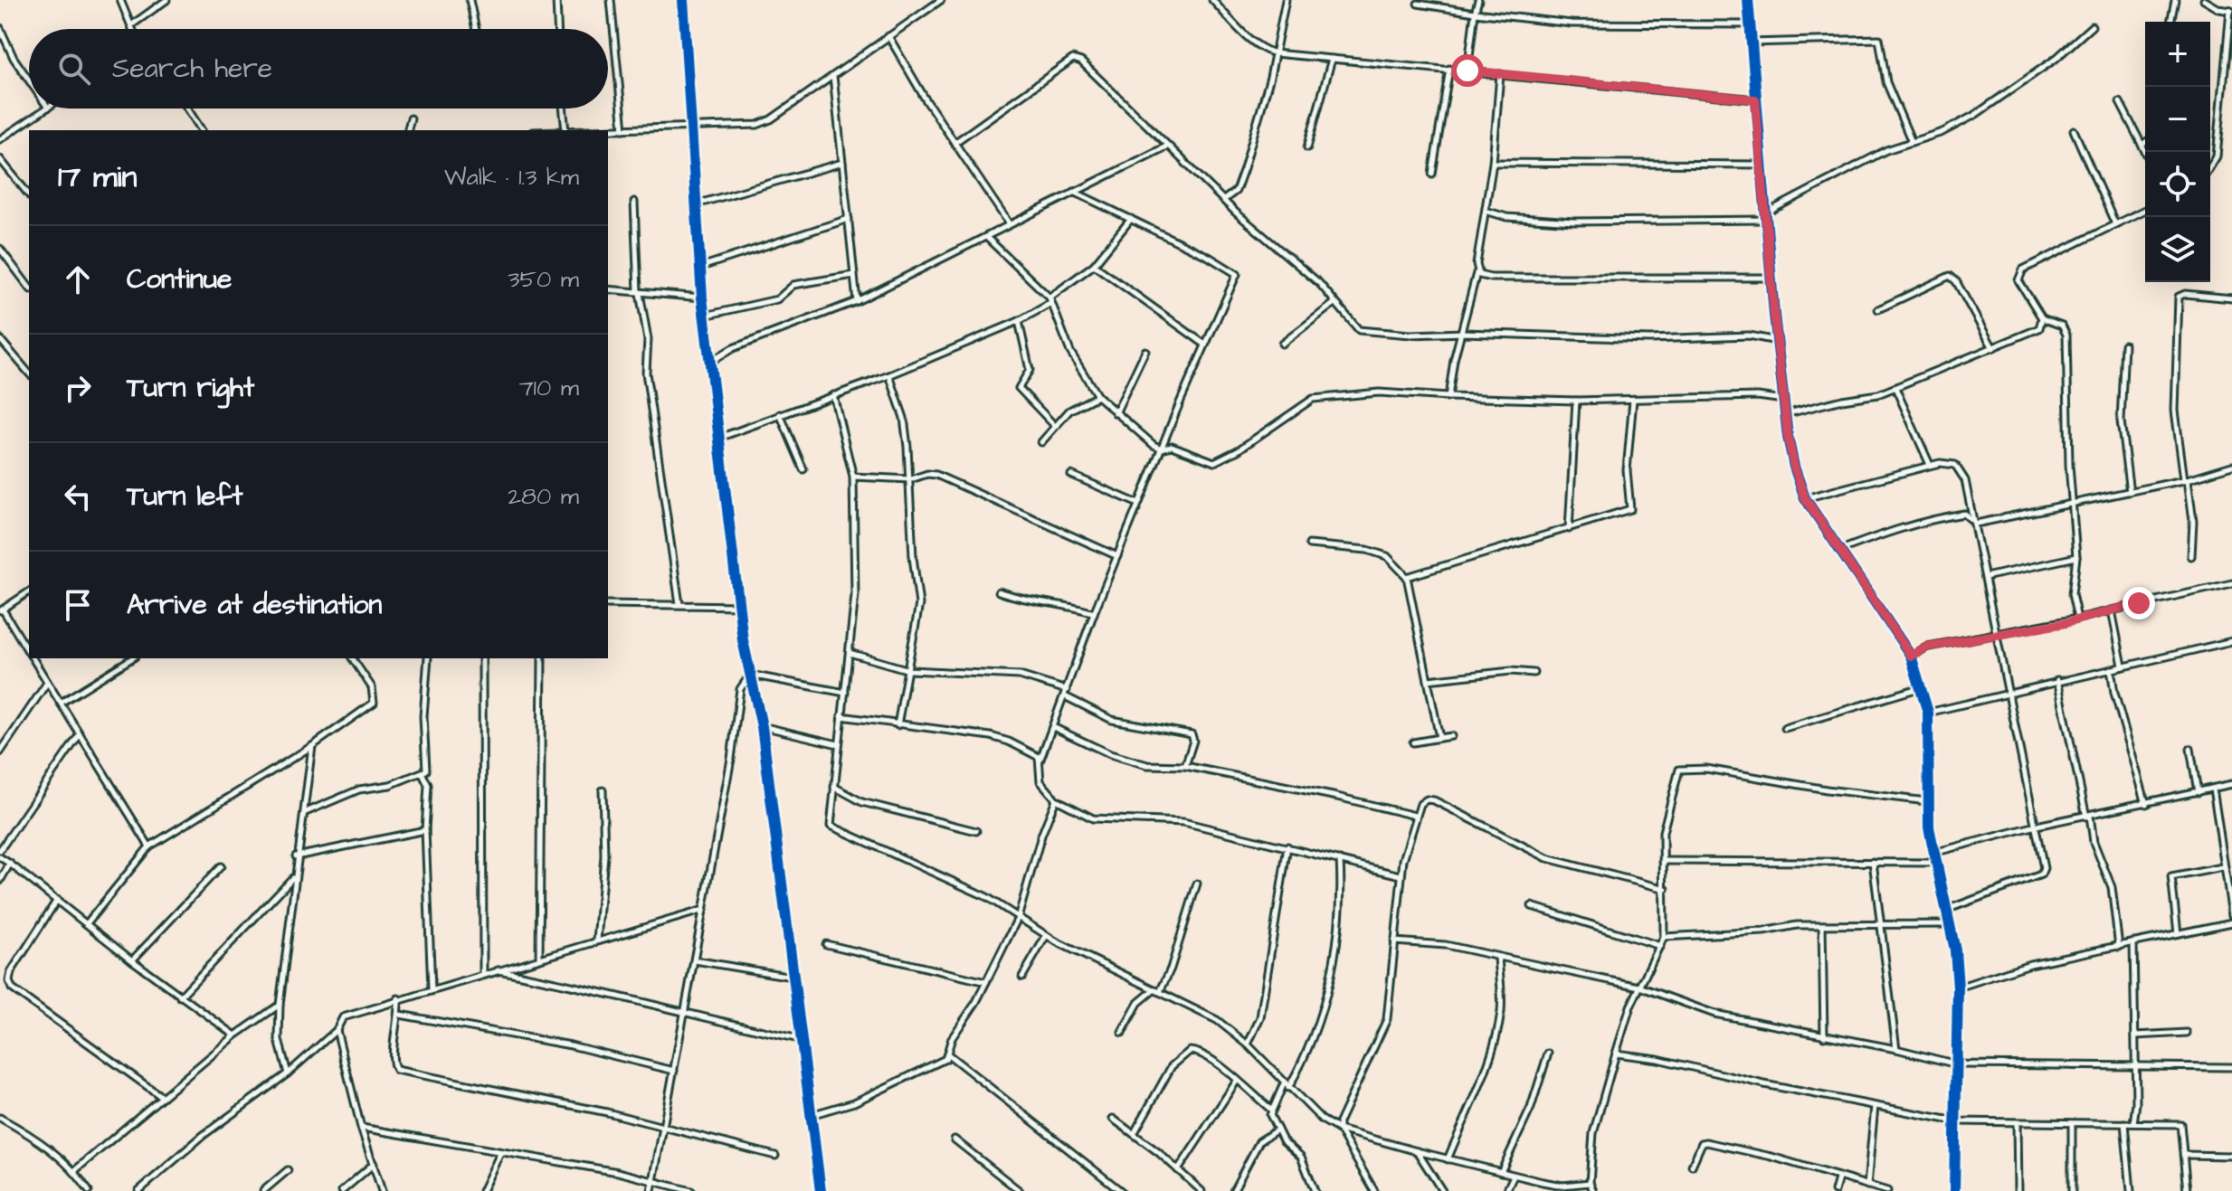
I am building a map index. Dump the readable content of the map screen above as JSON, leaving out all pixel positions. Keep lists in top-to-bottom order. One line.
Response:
{"page":{"map_buttons":["+","−"],"search":"Search here","heading":["17 min","Walk · 1.3 km"],"list":[["Continue","350 m"],["Turn right","710 m"],["Turn left","280 m"],"Arrive at destination"]}}
